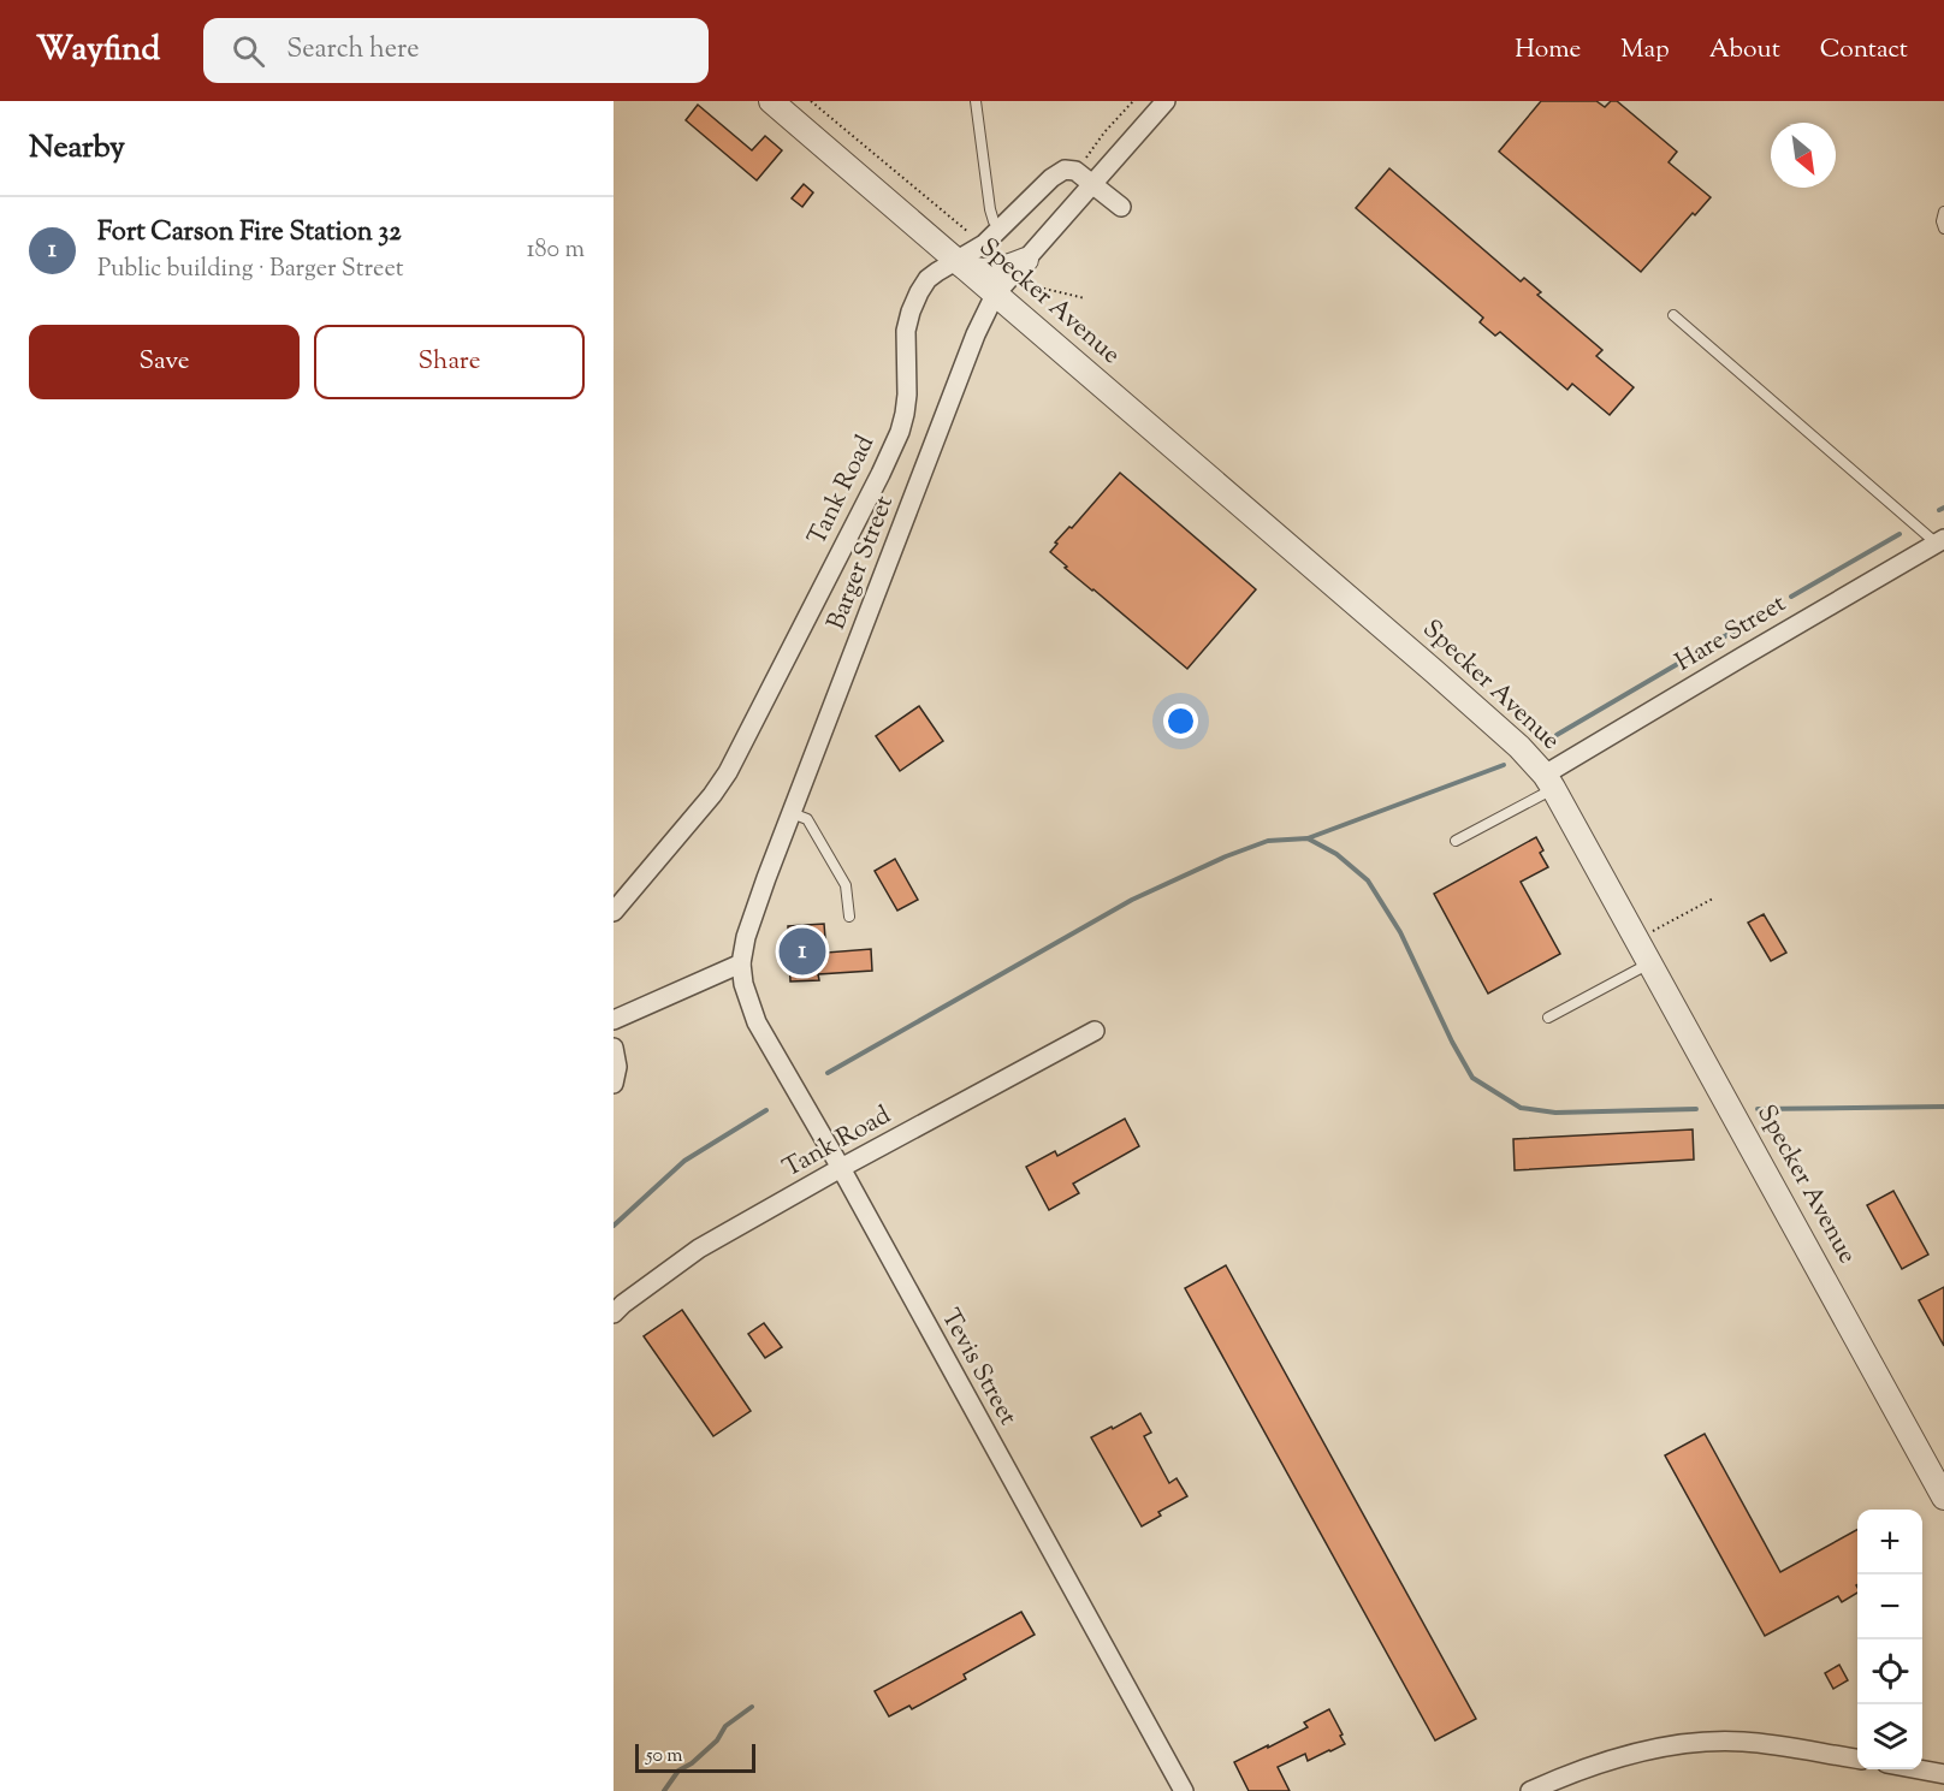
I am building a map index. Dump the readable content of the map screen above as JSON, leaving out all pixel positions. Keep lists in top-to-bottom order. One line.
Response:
{"streets":{"street":["Specker Avenue","Tank Road","Barger Street","Hare Street","Tevis Street"]},"crossings":[["Specker Avenue","Tank Road"],["Specker Avenue","Barger Street"],["Specker Avenue","Hare Street"],["Tank Road","Barger Street"],["Tank Road","Tevis Street"],["Barger Street","Tevis Street"]],"scale_bar":"50 m","north":"bottom right","page":{"header":"Wayfind","search":"Search here","nav":["Home","Map","About","Contact"],"heading":"Nearby","list":[{"mark":"1","name":"Fort Carson Fire Station 32","note":"Public building · Barger Street","value":"180 m"}],"buttons":["Save","Share"],"pins":"1","map_buttons":["+","−"],"scale":"50 m"}}
